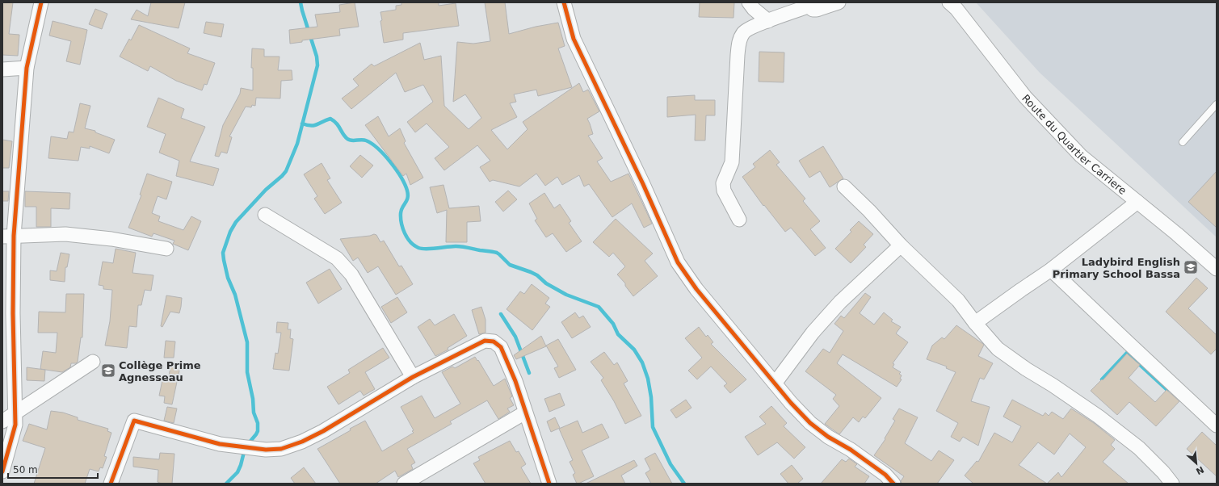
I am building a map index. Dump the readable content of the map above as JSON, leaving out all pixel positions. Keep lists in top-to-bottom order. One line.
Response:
{"streets":{"street":["Route du Quartier Carriere"]},"places":{"school or university":["Ladybird English Primary School Bassa","Collège Prime Agnesseau"]},"scale_bar":"50 m","north":"bottom right"}
